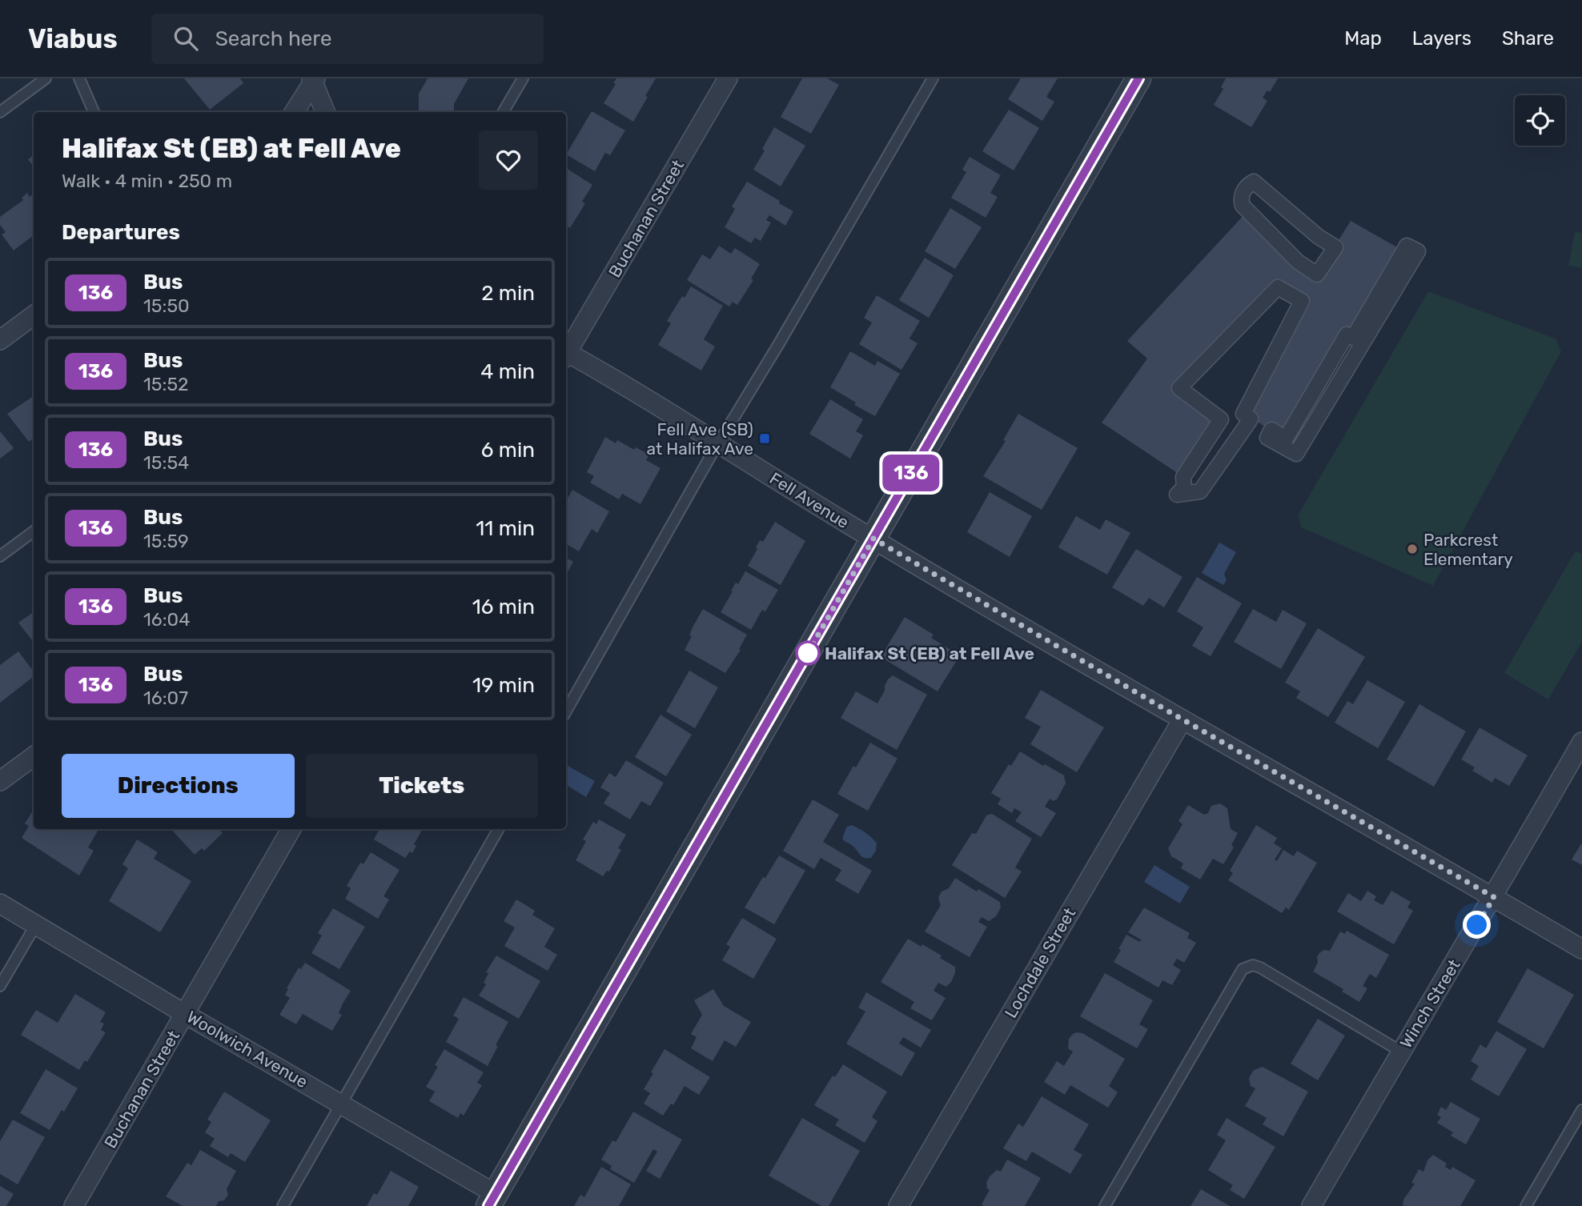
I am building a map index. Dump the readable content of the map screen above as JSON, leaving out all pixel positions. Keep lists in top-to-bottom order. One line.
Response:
{"streets":{"street":["Buchanan Street","Fell Avenue","Lochdale Street","Winch Street","Woolwich Avenue"]},"crossings":[["Buchanan Street","Woolwich Avenue"],["Fell Avenue","Lochdale Street"],["Fell Avenue","Winch Street"]],"places":{"transit":["Fell Ave (SB) at Halifax Ave"],"other":["Parkcrest Elementary","Halifax St (EB) at Fell Ave"]},"lines":["bus line 136"],"page":{"header":"Viabus","search":"Search here","nav":["Map","Layers","Share"],"on_map":"136","heading":[["Halifax St (EB) at Fell Ave","Walk · 4 min · 250 m"],"Departures"],"list":[{"mark":"136","name":"Bus","note":"15:50","value":"2 min"},{"mark":"136","name":"Bus","note":"15:52","value":"4 min"},{"mark":"136","name":"Bus","note":"15:54","value":"6 min"},{"mark":"136","name":"Bus","note":"15:59","value":"11 min"},{"mark":"136","name":"Bus","note":"16:04","value":"16 min"},{"mark":"136","name":"Bus","note":"16:07","value":"19 min"}],"buttons":["Directions","Tickets"]}}
